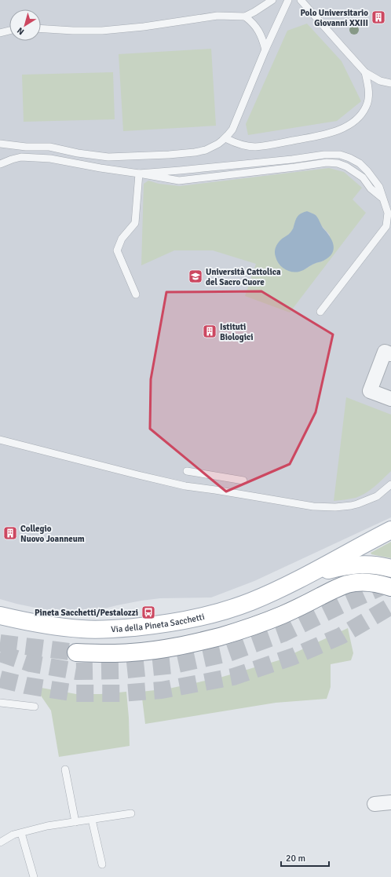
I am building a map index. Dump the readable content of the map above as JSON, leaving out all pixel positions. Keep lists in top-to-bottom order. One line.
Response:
{"streets":{"main road":["Via della Pineta Sacchetti"]},"places":{"building":["Polo Universitario Giovanni XXIII","Istituti Biologici","Collegio Nuovo Joanneum"],"school or university":["Università Cattolica del Sacro Cuore"],"bus stop":["Pineta Sacchetti/Pestalozzi"]},"scale_bar":"20 m","north":"bottom left"}
